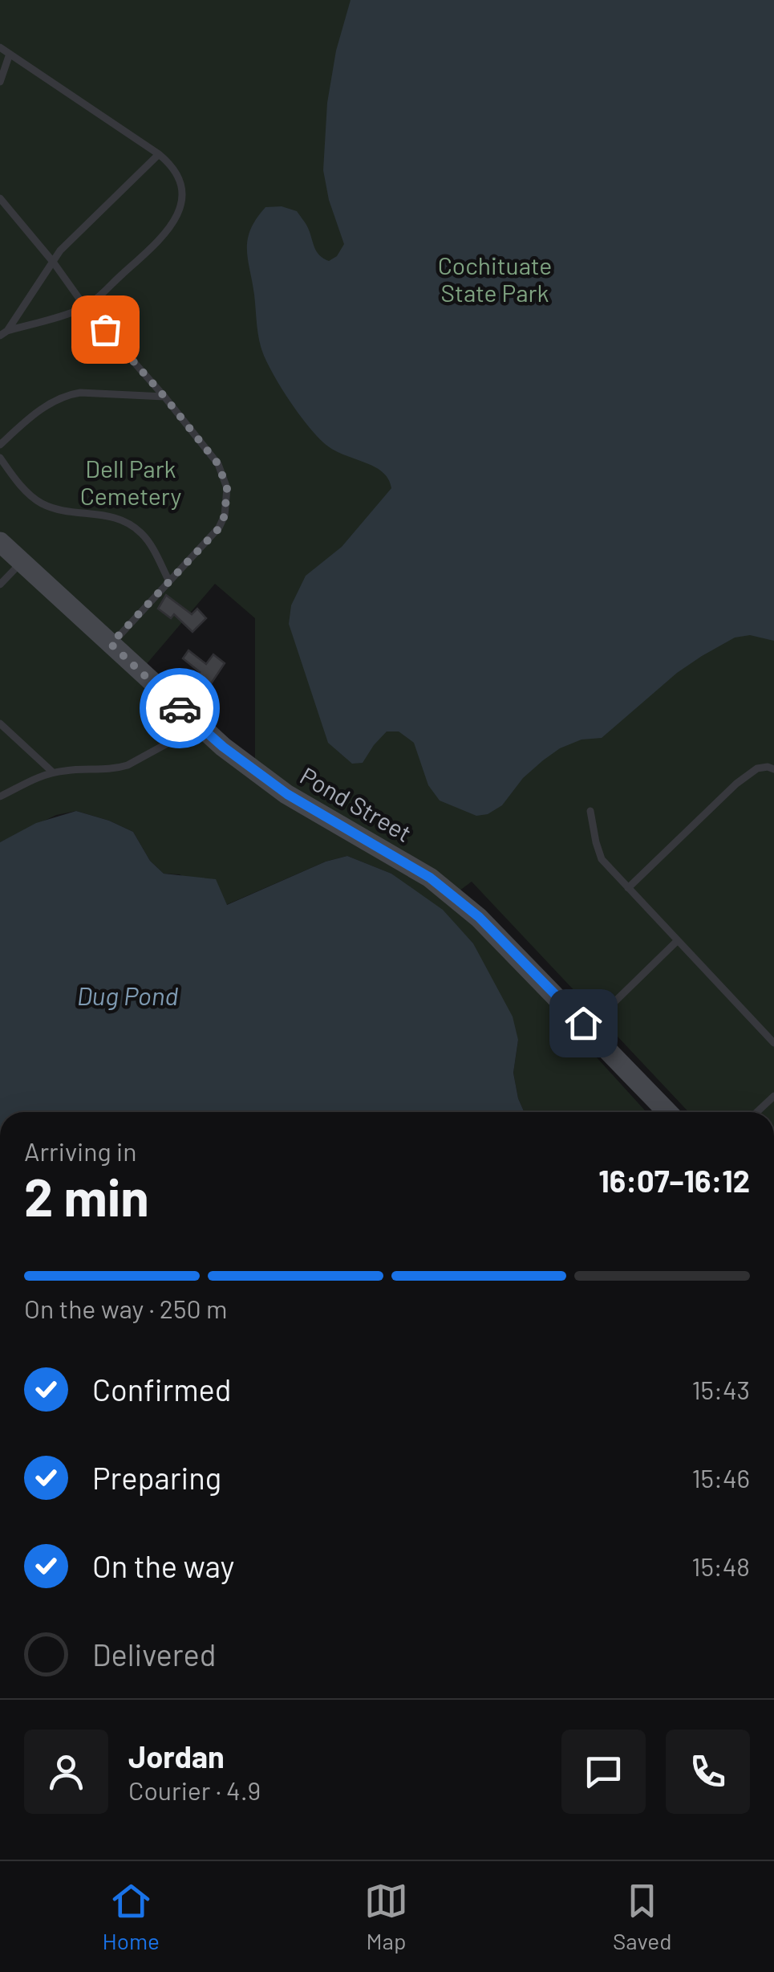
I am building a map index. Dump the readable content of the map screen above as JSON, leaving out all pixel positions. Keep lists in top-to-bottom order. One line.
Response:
{"streets":{"street":["Pond Street"]},"water":["Dug Pond"],"parks":["Cochituate State Park","Dell Park Cemetery"],"page":{"heading":["2 min","Arriving in","16:07–16:12"],"panel":["Jordan","Courier · 4.9"],"bar":"On the way · 250 m","list":[["Confirmed","15:43"],["Preparing","15:46"],["On the way","15:48"],"Delivered"],"tabs":["Home","Map","Saved"]}}
